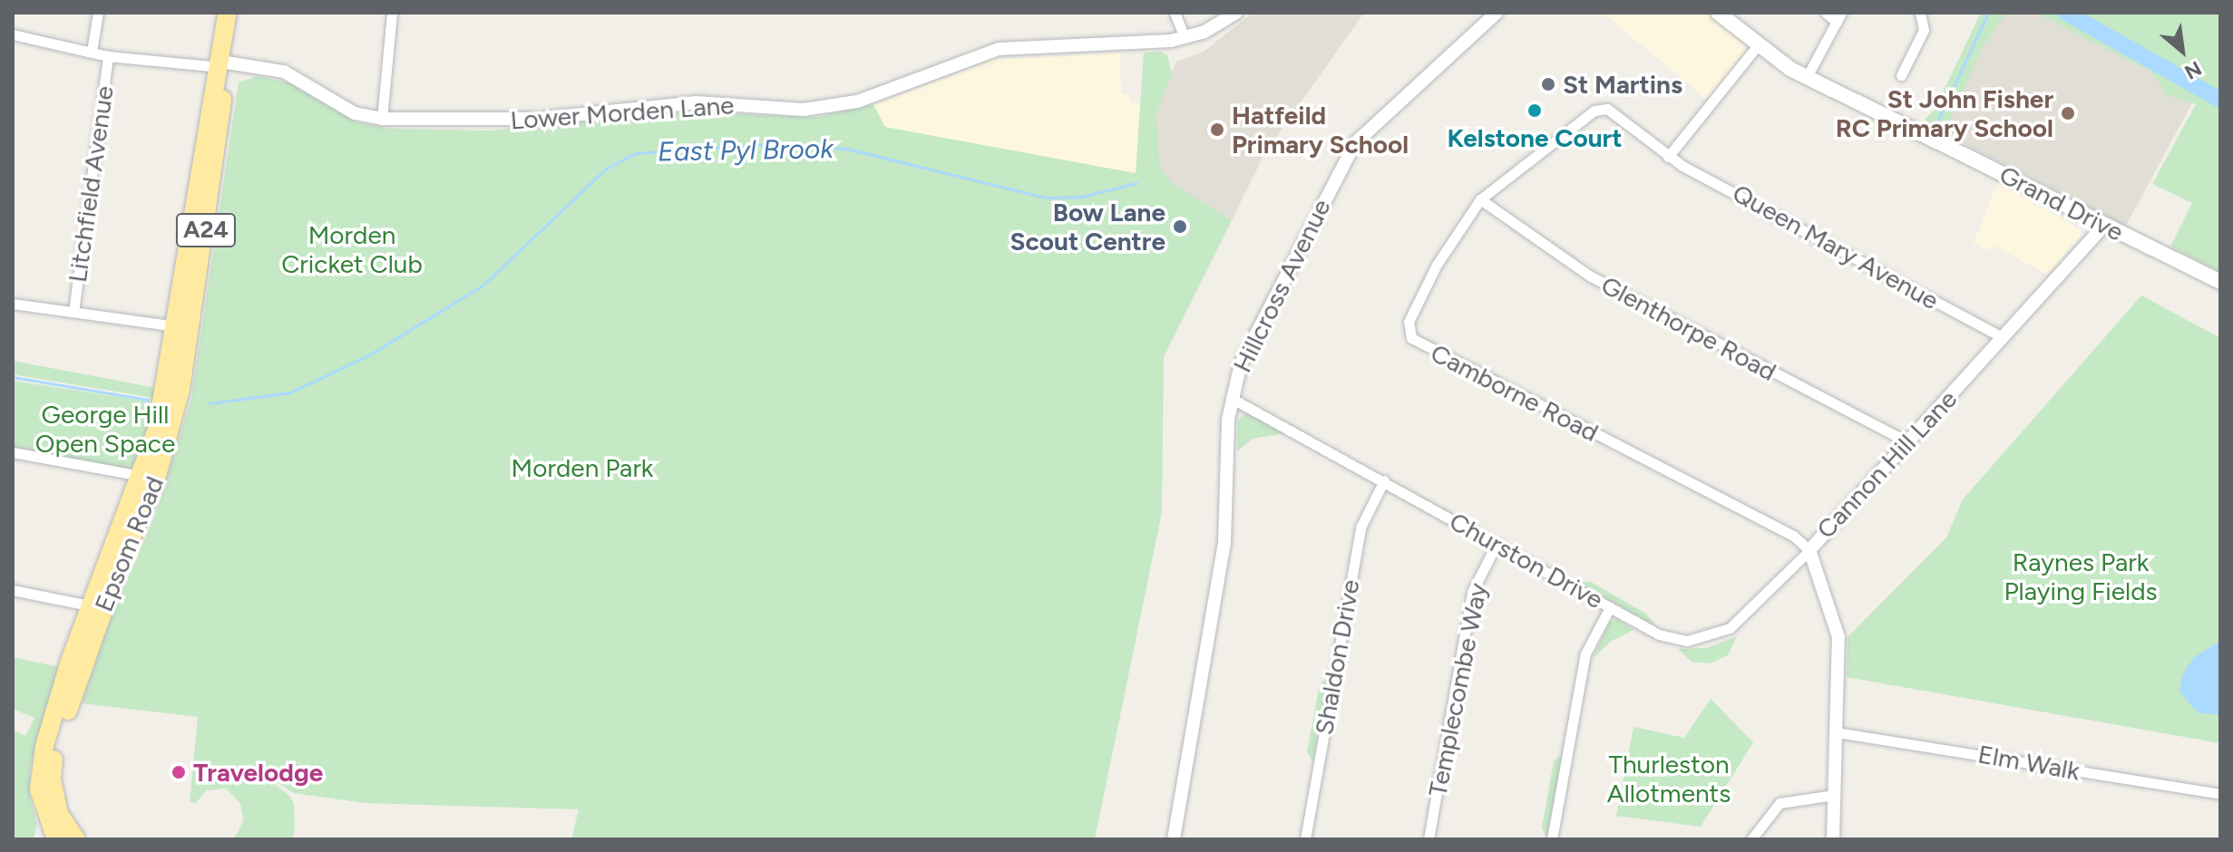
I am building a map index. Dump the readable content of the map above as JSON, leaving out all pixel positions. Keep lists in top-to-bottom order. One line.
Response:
{"streets":{"highway":["A24","Epsom Road"],"main road":["Grand Drive"],"street":["Lower Morden Lane","Litchfield Avenue","Queen Mary Avenue","Hillcross Avenue","Glenthorpe Road","Camborne Road","Cannon Hill Lane","Churston Drive","Shaldon Drive","Templecombe Way","Elm Walk"]},"crossings":[["Lower Morden Lane","Epsom Road"],["Grand Drive","Cannon Hill Lane"],["Queen Mary Avenue","Camborne Road"],["Queen Mary Avenue","Cannon Hill Lane"],["Hillcross Avenue","Churston Drive"],["Glenthorpe Road","Camborne Road"],["Glenthorpe Road","Cannon Hill Lane"],["Camborne Road","Cannon Hill Lane"],["Camborne Road","Churston Drive"],["Cannon Hill Lane","Churston Drive"],["Cannon Hill Lane","Elm Walk"],["Churston Drive","Shaldon Drive"],["Churston Drive","Templecombe Way"]],"water":["East Pyl Brook"],"parks":["Morden Cricket Club","George Hill Open Space","Morden Park","Raynes Park Playing Fields","Thurleston Allotments"],"places":["St Martins","Kelstone Court","St John Fisher RC Primary School","Hatfeild Primary School","Bow Lane Scout Centre","Travelodge"],"north":"bottom right"}
